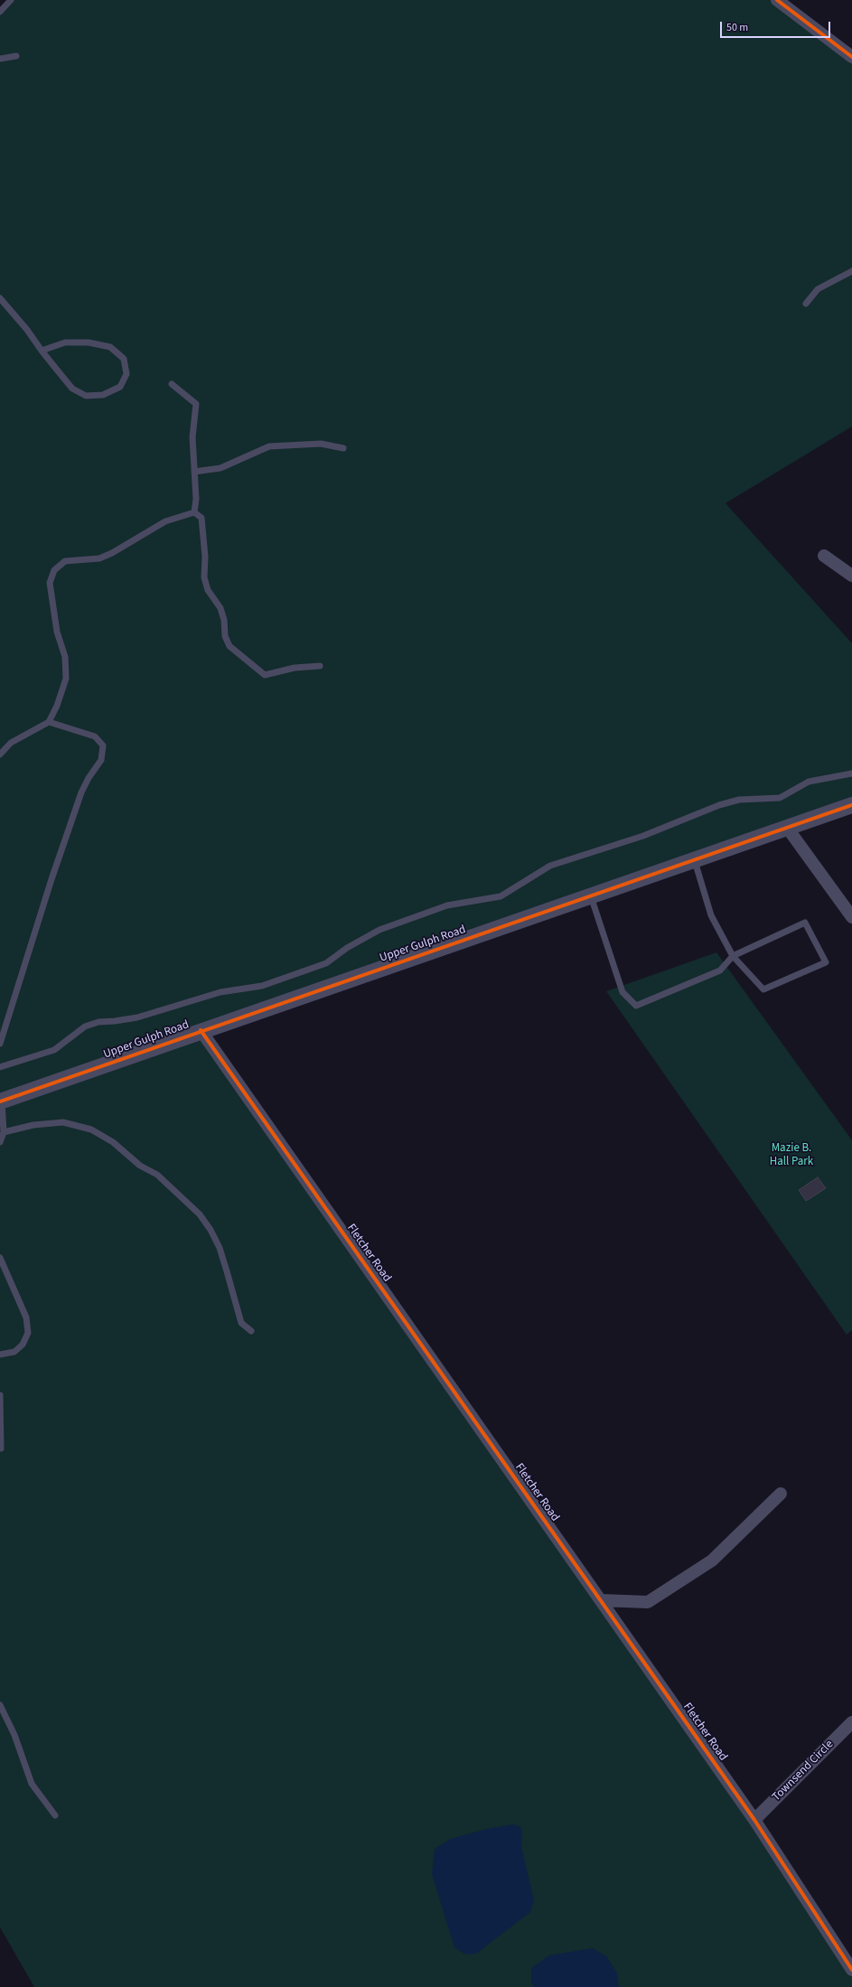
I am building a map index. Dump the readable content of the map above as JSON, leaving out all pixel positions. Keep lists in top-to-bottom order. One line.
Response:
{"streets":{"street":["Upper Gulph Road","Fletcher Road","Townsend Circle"]},"crossings":[["Upper Gulph Road","Fletcher Road"],["Fletcher Road","Townsend Circle"]],"parks":["Mazie B. Hall Park"],"scale_bar":"50 m"}
